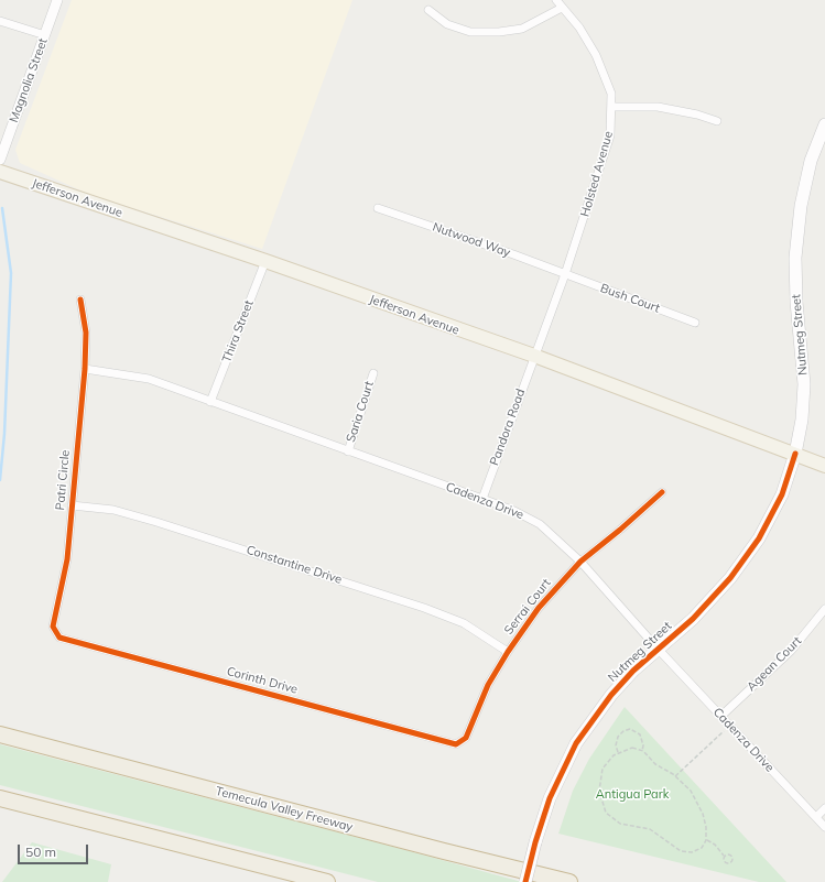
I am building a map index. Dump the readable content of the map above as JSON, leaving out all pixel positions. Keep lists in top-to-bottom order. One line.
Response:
{"streets":{"highway":["Temecula Valley Freeway"],"main road":["Jefferson Avenue","Nutmeg Street"],"street":["Magnolia Street","Holsted Avenue","Nutwood Way","Bush Court","Thira Street","Saria Court","Pandora Road","Patri Circle","Cadenza Drive","Constantine Drive","Serrai Court","Agean Court","Corinth Drive"]},"crossings":[["Holsted Avenue","Jefferson Avenue"],["Holsted Avenue","Nutwood Way"],["Holsted Avenue","Bush Court"],["Holsted Avenue","Pandora Road"],["Jefferson Avenue","Thira Street"],["Jefferson Avenue","Nutmeg Street"],["Jefferson Avenue","Pandora Road"],["Nutwood Way","Bush Court"],["Thira Street","Cadenza Drive"],["Nutmeg Street","Cadenza Drive"],["Saria Court","Cadenza Drive"],["Pandora Road","Cadenza Drive"],["Patri Circle","Cadenza Drive"],["Patri Circle","Constantine Drive"],["Patri Circle","Corinth Drive"],["Cadenza Drive","Serrai Court"],["Cadenza Drive","Agean Court"],["Constantine Drive","Serrai Court"],["Serrai Court","Corinth Drive"]],"parks":["Antigua Park"],"scale_bar":"50 m"}
